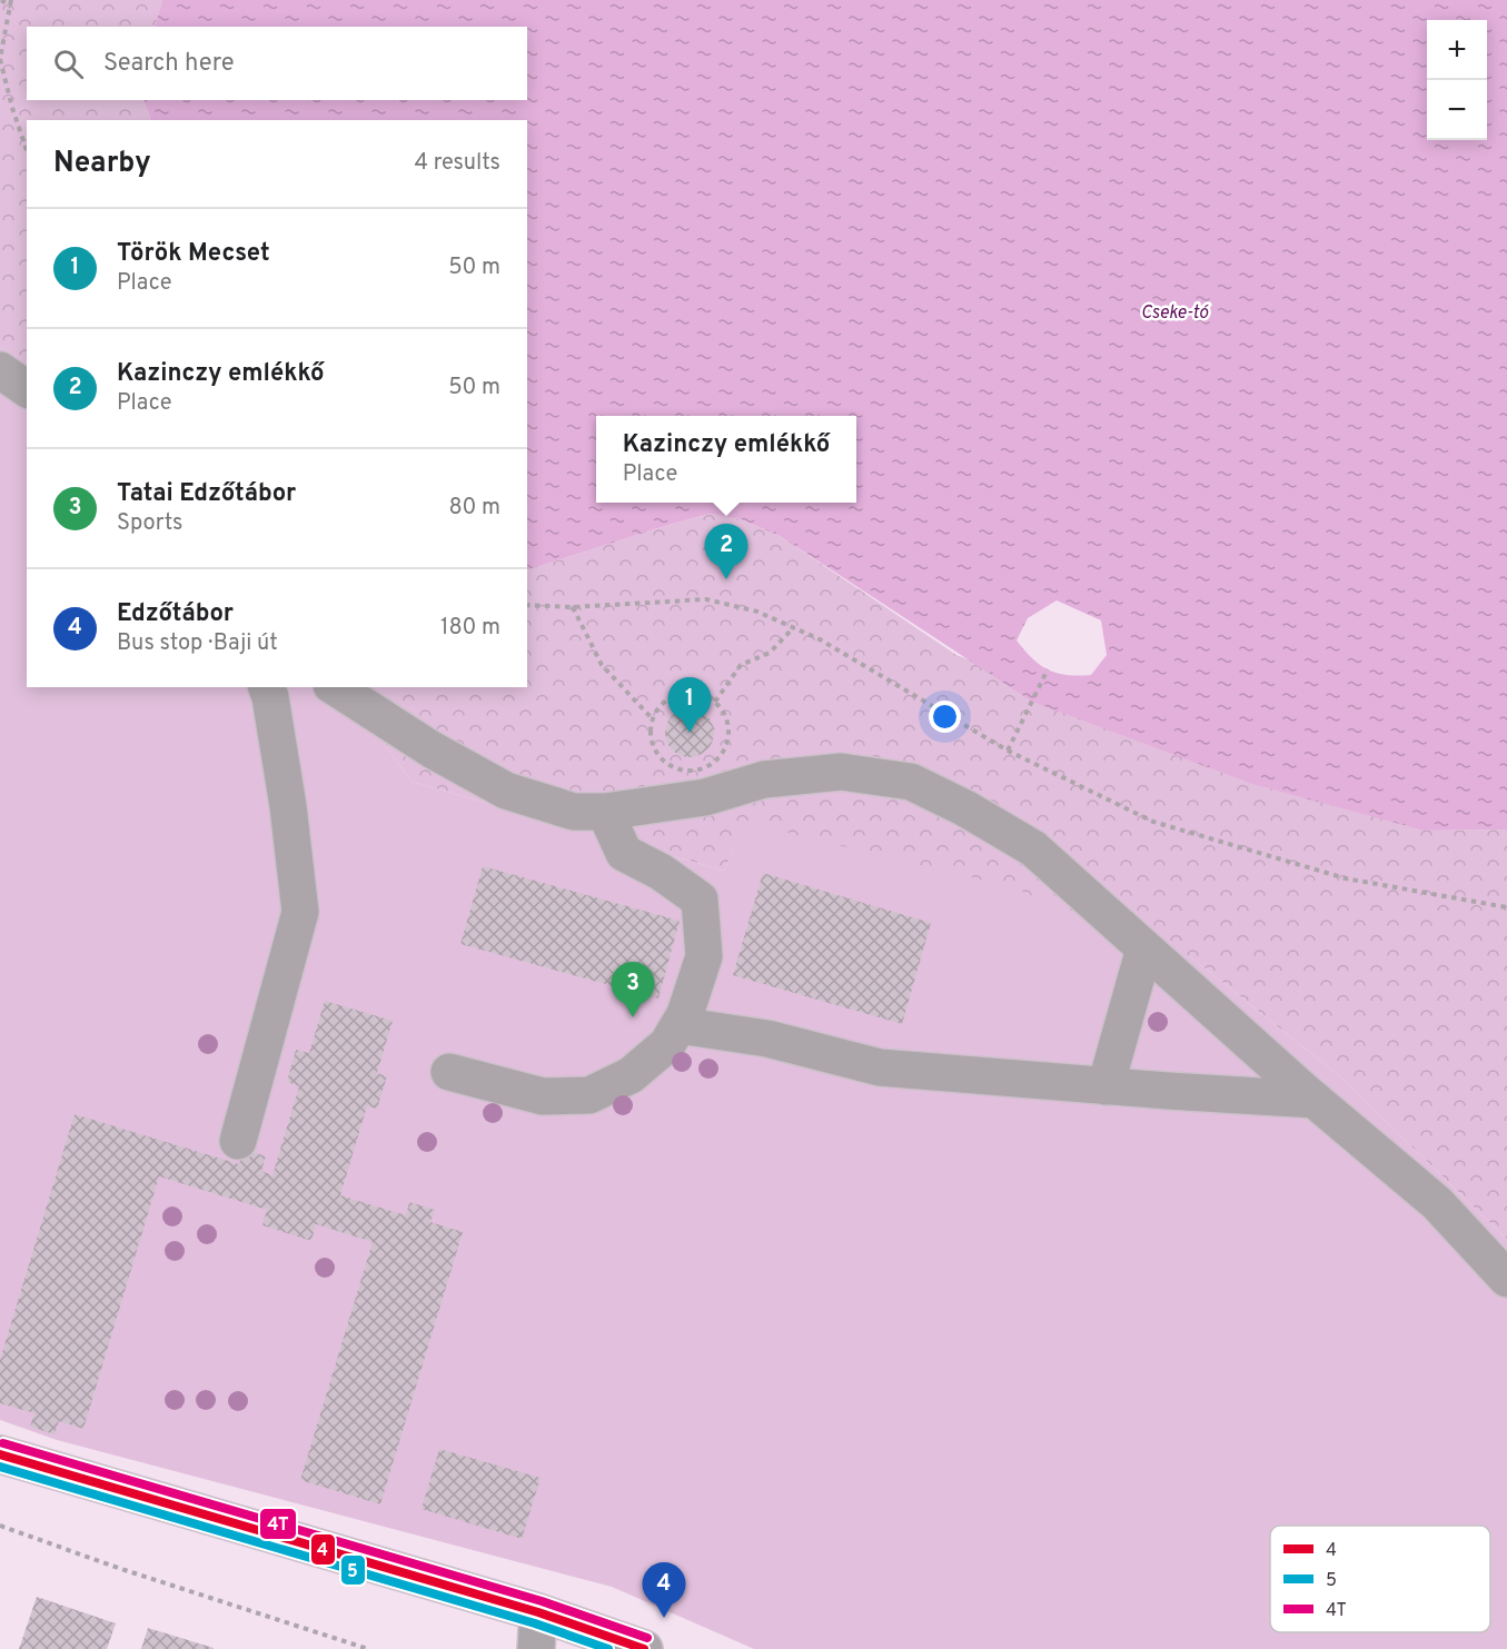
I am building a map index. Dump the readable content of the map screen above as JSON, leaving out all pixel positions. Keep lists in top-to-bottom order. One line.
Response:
{"water":["Cseke-tó"],"lines":["transit line 4T","transit line 4","transit line 5"],"legend":["4","5","4T"],"page":{"map_buttons":["+","−"],"search":"Search here","heading":["Nearby","4 results"],"list":[{"mark":"1","name":"Török Mecset","note":"Place","value":"50 m"},{"mark":"2","name":"Kazinczy emlékkő","note":"Place","value":"50 m"},{"mark":"3","name":"Tatai Edzőtábor","note":"Sports","value":"80 m"},{"mark":"4","name":"Edzőtábor","note":"Bus stop · Baji út","value":"180 m"}],"popup":["Kazinczy emlékkő","Place"],"pins":["2","1","3","4"]}}
